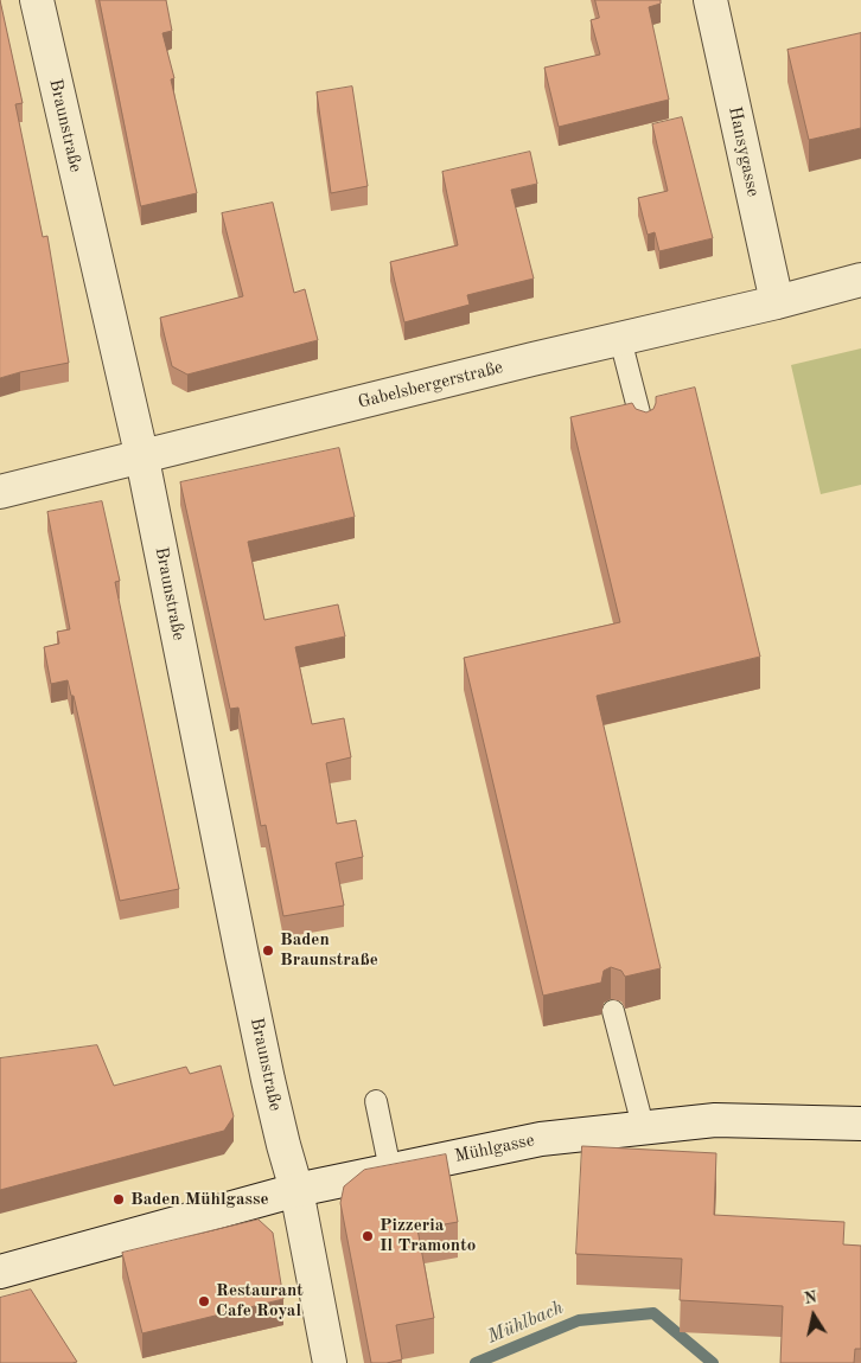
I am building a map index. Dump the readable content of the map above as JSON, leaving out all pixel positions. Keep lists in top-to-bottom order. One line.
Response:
{"streets":{"street":["Braunstraße","Hansygasse","Gabelsbergerstraße","Mühlgasse"]},"crossings":[["Braunstraße","Gabelsbergerstraße"],["Braunstraße","Mühlgasse"],["Hansygasse","Gabelsbergerstraße"]],"water":["Mühlbach"],"places":["Baden Braunstraße","Baden Mühlgasse","Pizzeria Il Tramonto","Restaurant Cafe Royal"],"north":"top"}
